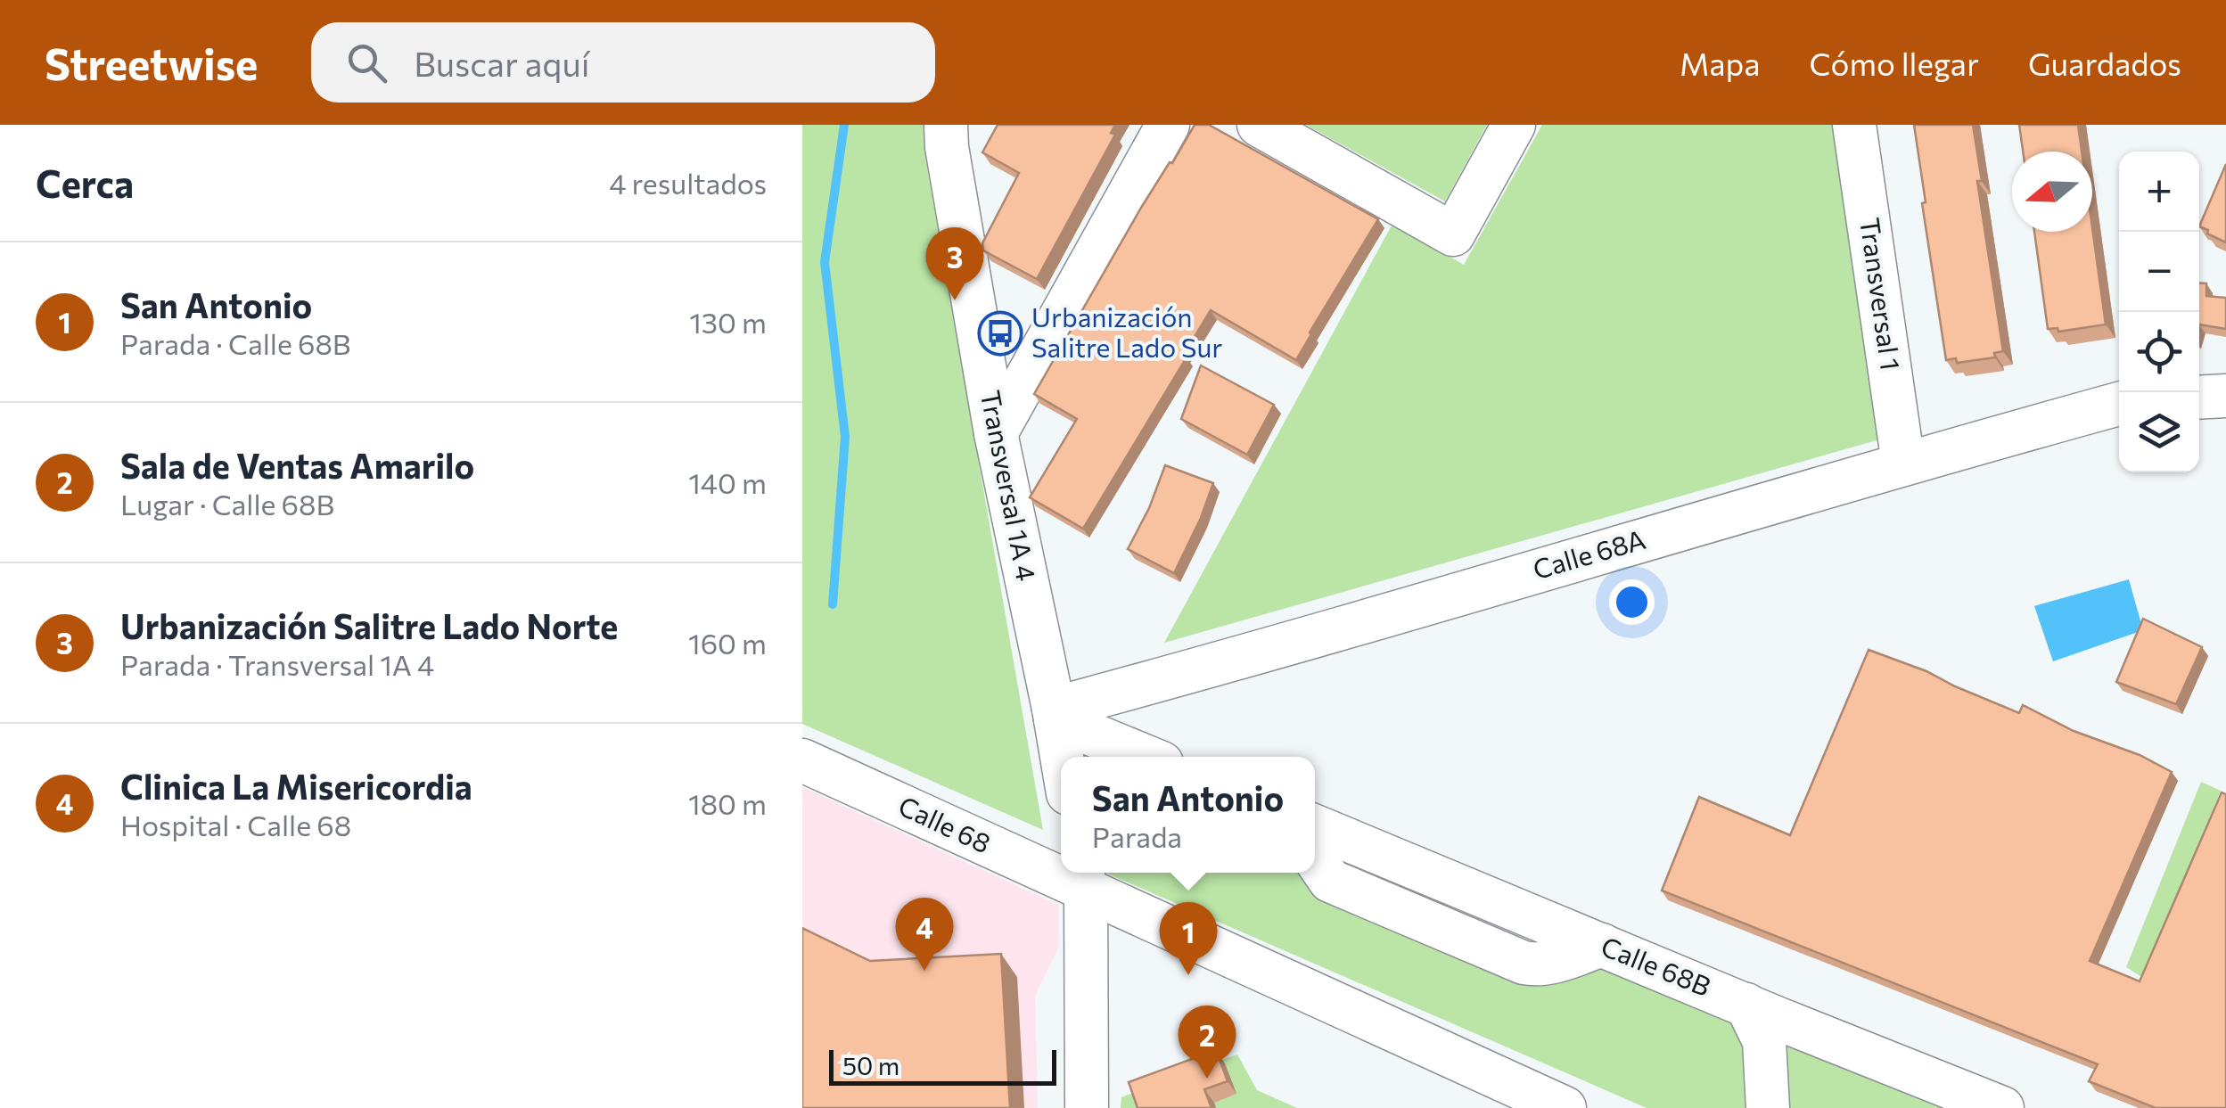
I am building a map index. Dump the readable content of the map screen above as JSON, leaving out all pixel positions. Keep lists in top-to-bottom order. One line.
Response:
{"streets":{"street":["Transversal 1","Transversal 1A 4","Calle 68A","Calle 68","Calle 68B"]},"crossings":[["Transversal 1","Calle 68A"],["Transversal 1A 4","Calle 68A"]],"places":{"bus stop":["Urbanización Salitre Lado Sur"]},"scale_bar":"50 m","north":"left","page":{"header":"Streetwise","search":"Buscar aquí","nav":["Mapa","Cómo llegar","Guardados"],"heading":["Cerca","4 resultados"],"map_buttons":["+","−"],"pins":["3","4","1","2"],"list":[{"mark":"1","name":"San Antonio","note":"Parada · Calle 68B","value":"130 m"},{"mark":"2","name":"Sala de Ventas Amarilo","note":"Lugar · Calle 68B","value":"140 m"},{"mark":"3","name":"Urbanización Salitre Lado Norte","note":"Parada · Transversal 1A 4","value":"160 m"},{"mark":"4","name":"Clinica La Misericordia","note":"Hospital · Calle 68","value":"180 m"}],"popup":["San Antonio","Parada"],"scale":"50 m"}}
